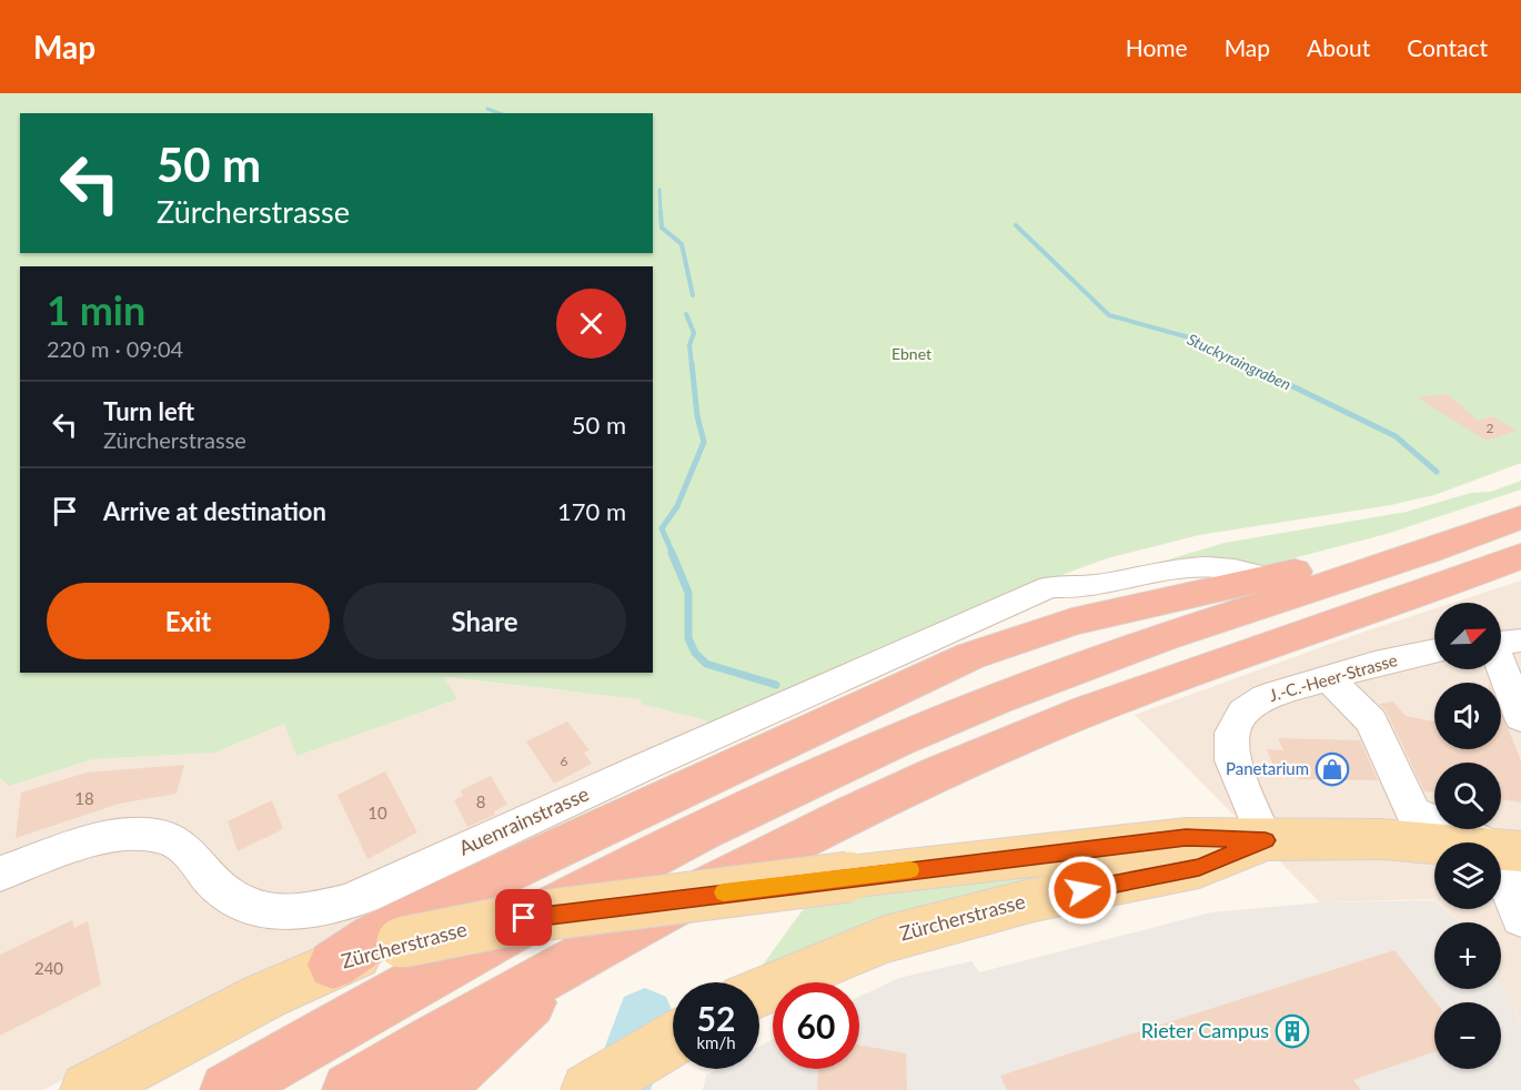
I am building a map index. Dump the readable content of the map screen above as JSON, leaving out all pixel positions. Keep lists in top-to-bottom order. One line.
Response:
{"streets":{"main road":["Zürcherstrasse"],"street":["J.-C.-Heer-Strasse","Auenrainstrasse"]},"crossings":[["J.-C.-Heer-Strasse","Zürcherstrasse"]],"water":["Stuckyraingraben"],"parks":["Ebnet"],"places":{"shop":["Panetarium"],"building":["Rieter Campus"]},"house_numbers":["2","6","18","8","10","240"],"north":"top right","page":{"header":"Map","nav":["Home","Map","About","Contact"],"turn":["50 m","Zürcherstrasse"],"heading":["1 min","220 m · 09:04"],"list":[{"name":"Turn left","note":"Zürcherstrasse","value":"50 m"},{"name":"Arrive at destination","value":"170 m"}],"buttons":["Exit","Share"],"map_buttons":["+","−"],"speed":"52 km/h","limit":"60"}}
